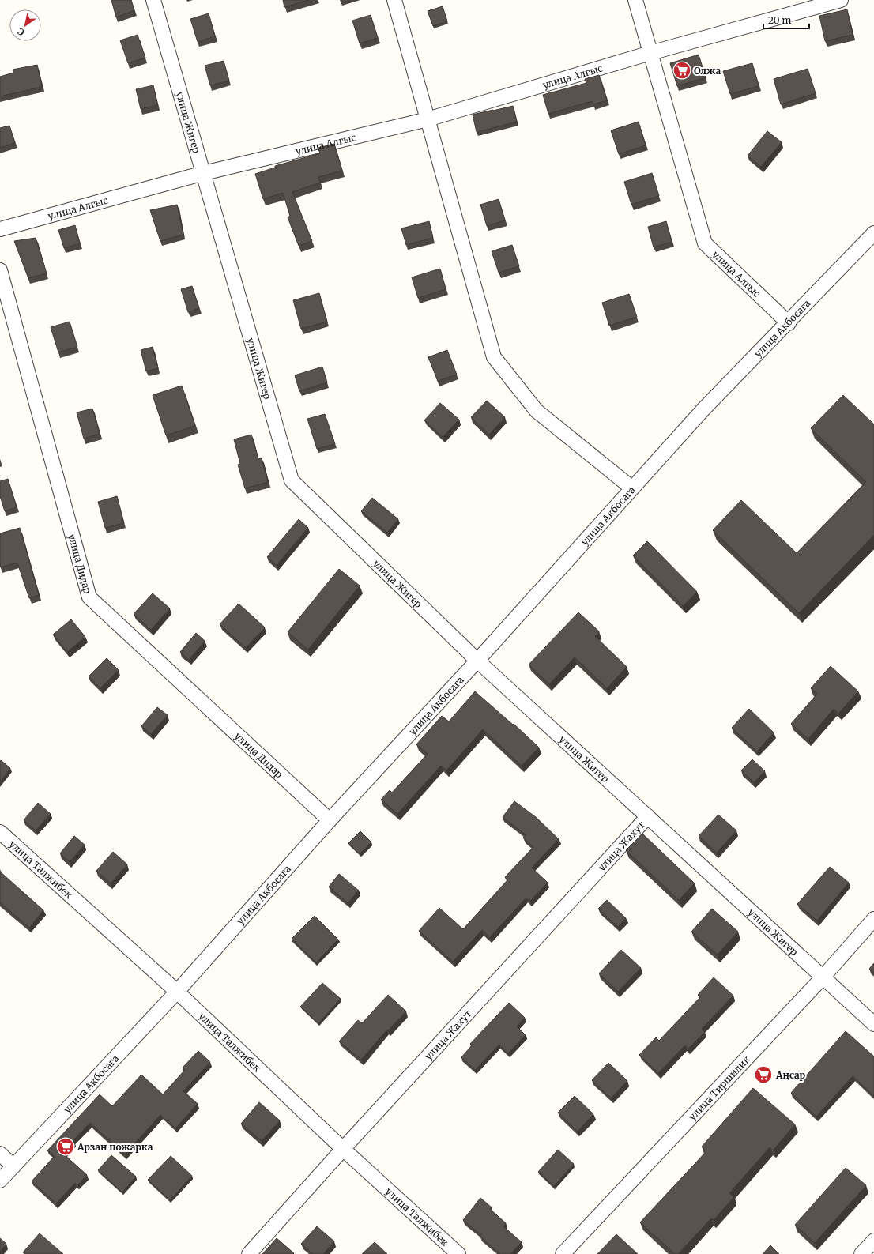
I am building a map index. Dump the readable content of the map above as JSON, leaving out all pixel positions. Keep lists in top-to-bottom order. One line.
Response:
{"streets":{"street":["улица Алгыс","улица Жигер","улица Акбосага","улица Дидар","улица Жахут","улица Талжибек","улица Тиршилик"]},"crossings":[["улица Алгыс","улица Жигер"],["улица Алгыс","улица Акбосага"],["улица Жигер","улица Акбосага"],["улица Жигер","улица Жахут"],["улица Жигер","улица Тиршилик"],["улица Акбосага","улица Дидар"],["улица Акбосага","улица Талжибек"],["улица Жахут","улица Талжибек"]],"places":{"supermarket":["Олжа","Аңсар","Арзан пожарка"]},"scale_bar":"20 m","north":"bottom left"}
